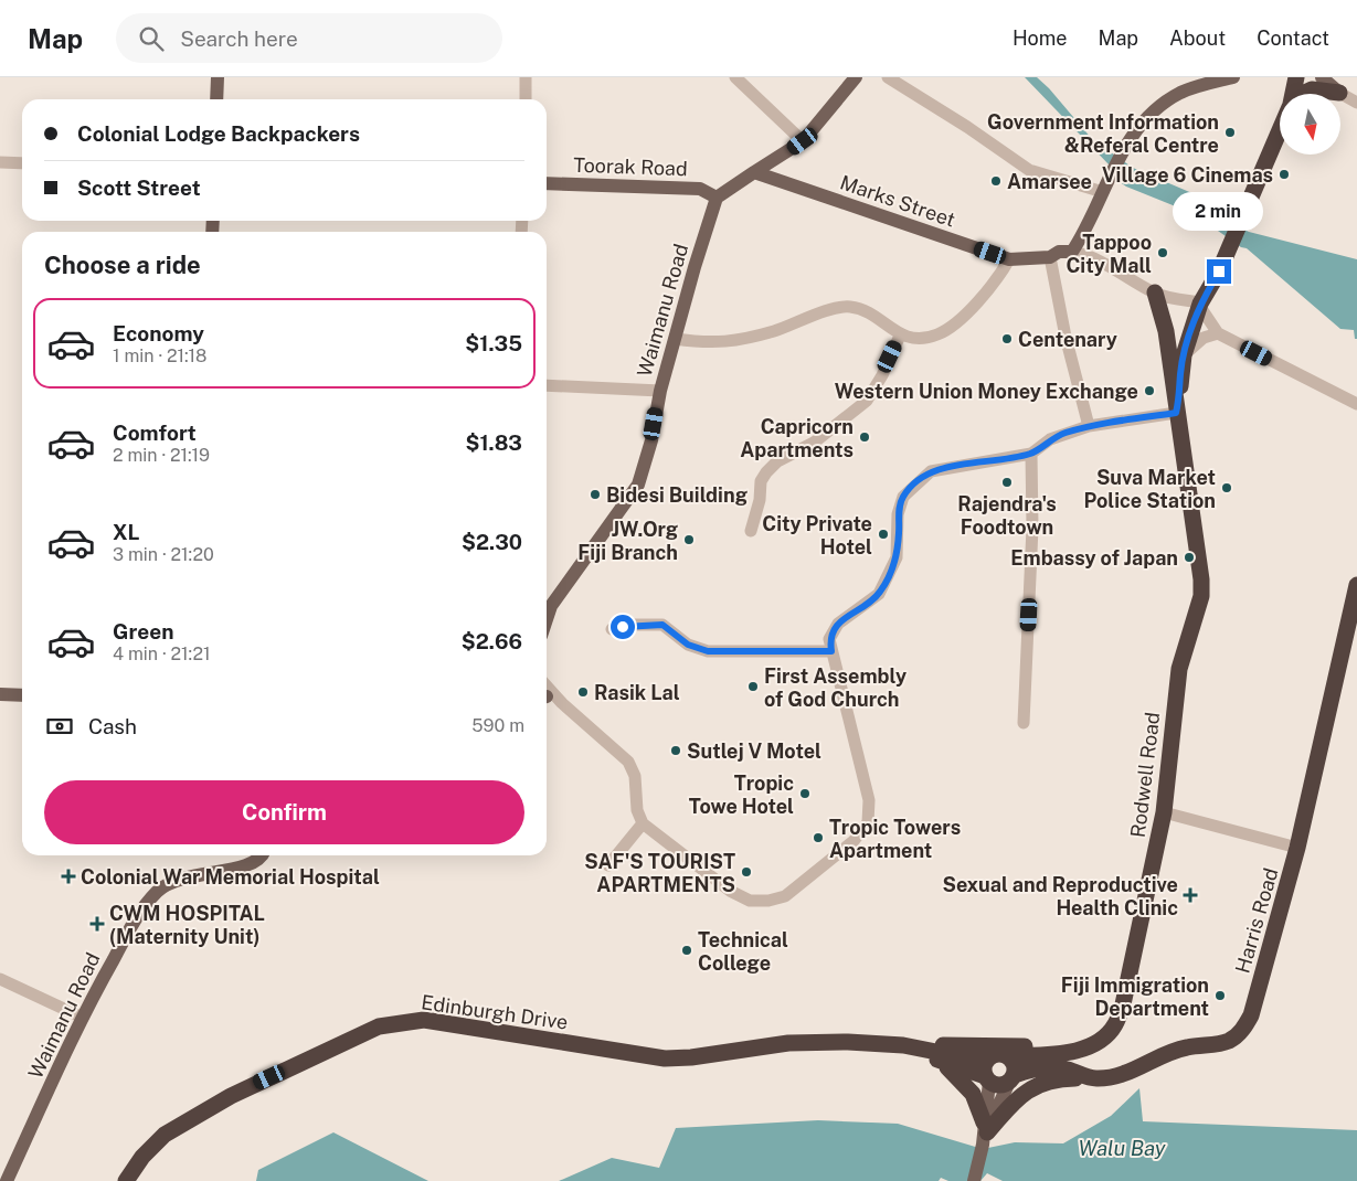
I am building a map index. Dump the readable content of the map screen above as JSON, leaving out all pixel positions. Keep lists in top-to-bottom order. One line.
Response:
{"streets":{"highway":["Rodwell Road","Harris Road","Edinburgh Drive"],"main road":["Toorak Road","Marks Street","Waimanu Road"]},"crossings":[["Toorak Road","Waimanu Road"],["Rodwell Road","Harris Road"],["Rodwell Road","Edinburgh Drive"],["Harris Road","Edinburgh Drive"]],"water":["Walu Bay"],"places":{"other":["Government Information &Referal Centre","Village 6 Cinemas","Amarsee","Tappoo City Mall","Centenary","Western Union Money Exchange","Capricorn Apartments","Rajendra's Foodtown","Suva Market Police Station","Bidesi Building","City Private Hotel","JW.Org Fiji Branch","Embassy of Japan","First Assembly of God Church","Rasik Lal","Sutlej V Motel","Tropic Towe Hotel","Tropic Towers Apartment","SAF'S TOURIST APARTMENTS","Technical College","Fiji Immigration Department"],"health":["Colonial War Memorial Hospital","Sexual and Reproductive Health Clinic","CWM HOSPITAL (Maternity Unit)"]},"north":"bottom","page":{"header":"Map","search":"Search here","nav":["Home","Map","About","Contact"],"banner":["Colonial Lodge Backpackers","Scott Street"],"bubble":"2 min","heading":"Choose a ride","list":[{"name":"Economy","note":"1 min · 21:18","value":"$1.35"},{"name":"Comfort","note":"2 min · 21:19","value":"$1.83"},{"name":"XL","note":"3 min · 21:20","value":"$2.30"},{"name":"Green","note":"4 min · 21:21","value":"$2.66"}],"pay":["Cash","590 m"],"buttons":"Confirm"}}
